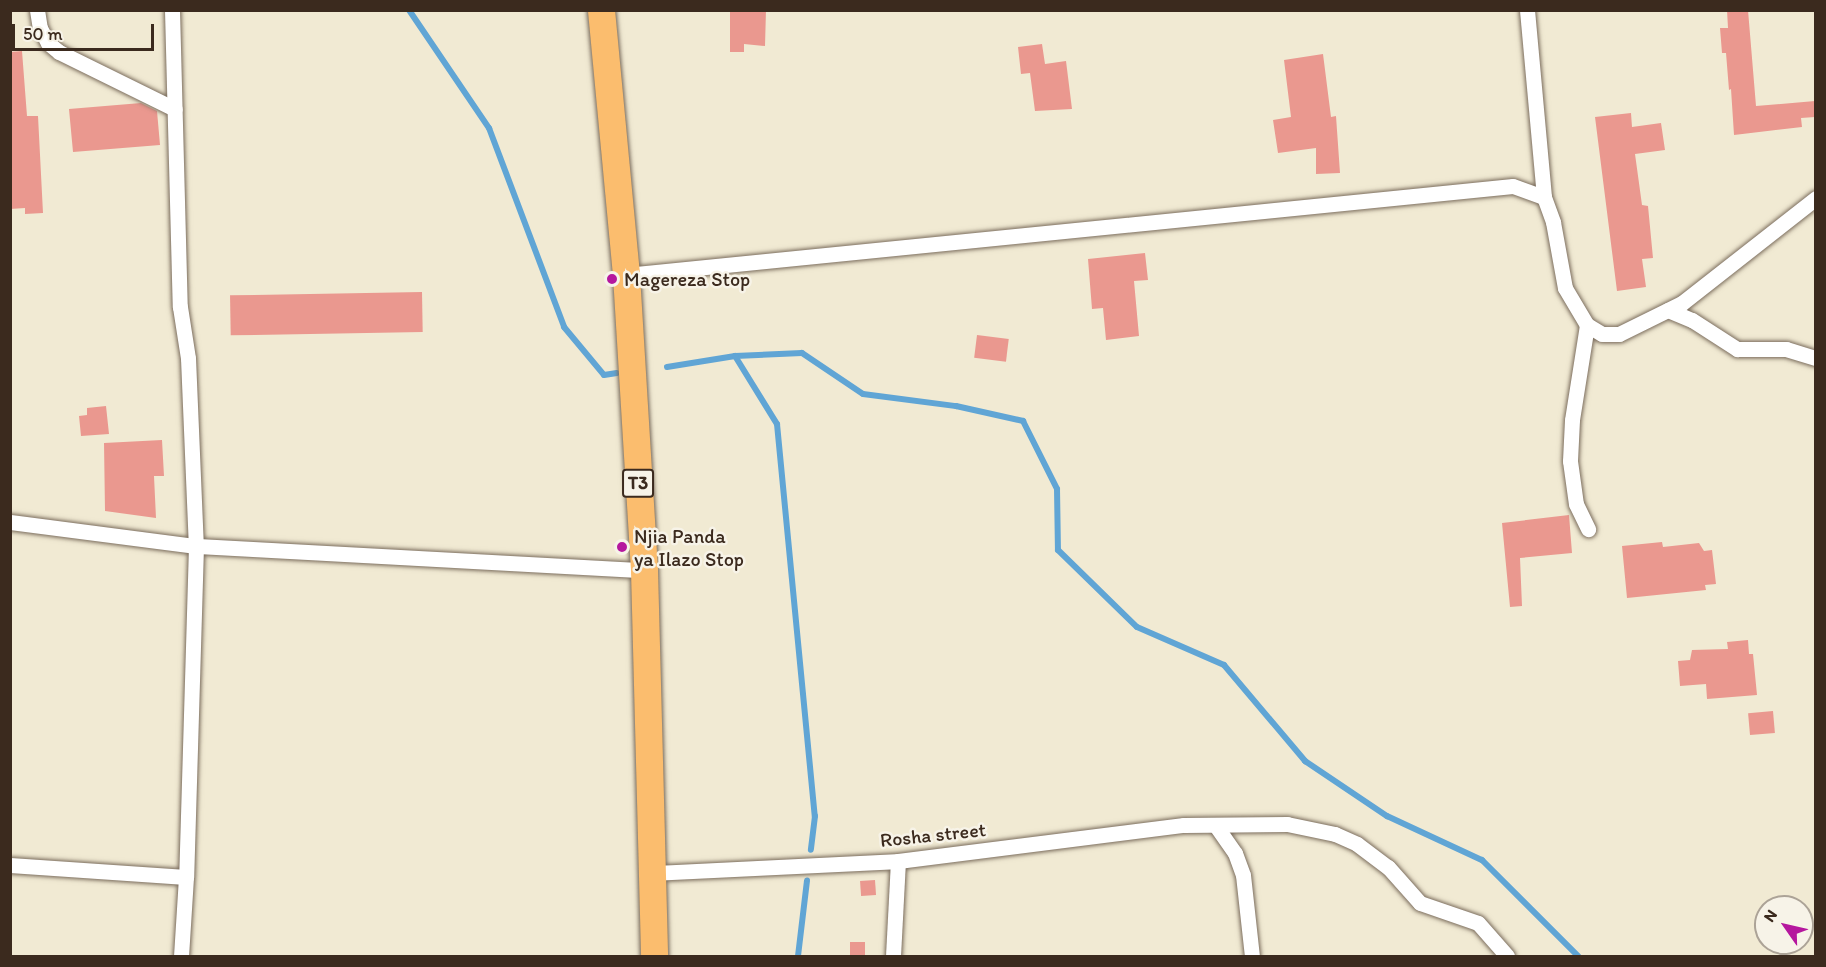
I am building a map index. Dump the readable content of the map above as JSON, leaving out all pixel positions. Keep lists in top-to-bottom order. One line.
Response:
{"streets":{"highway":["T3"],"street":["Rosha street"]},"crossings":[["T3","Rosha street"]],"places":["Magereza Stop","Njia Panda ya Ilazo Stop"],"scale_bar":"50 m","north":"top left"}
